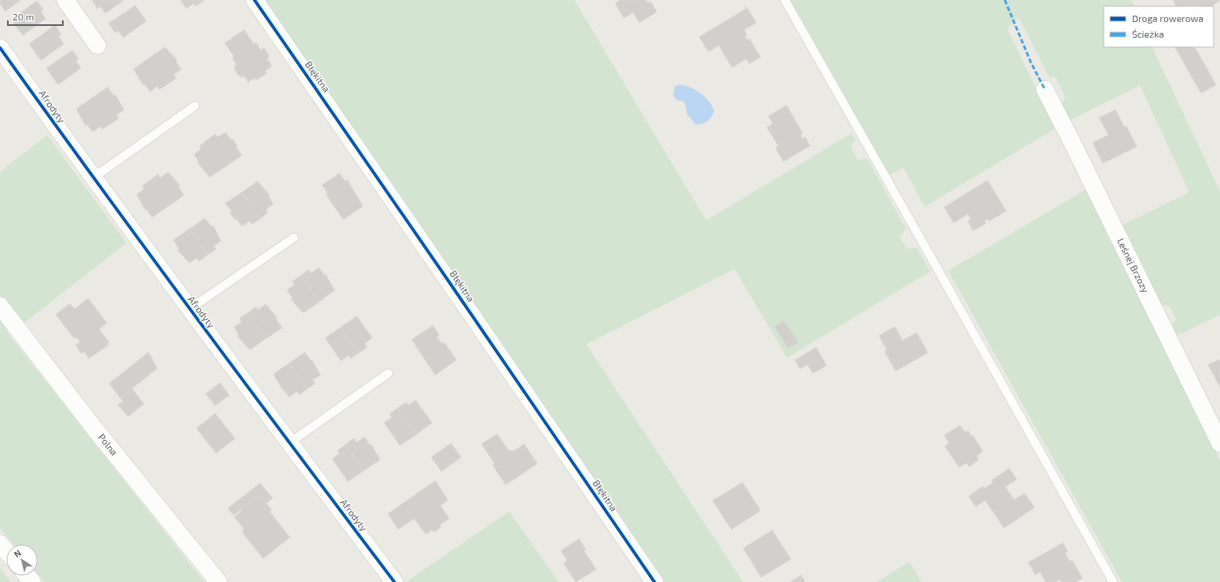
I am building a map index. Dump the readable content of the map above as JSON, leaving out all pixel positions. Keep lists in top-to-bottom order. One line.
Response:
{"streets":{"street":["Błękitna","Afrodyty","Leśnej Brzozy","Polna"]},"legend":["Droga rowerowa","Ścieżka"],"scale_bar":"20 m","north":"top left"}
